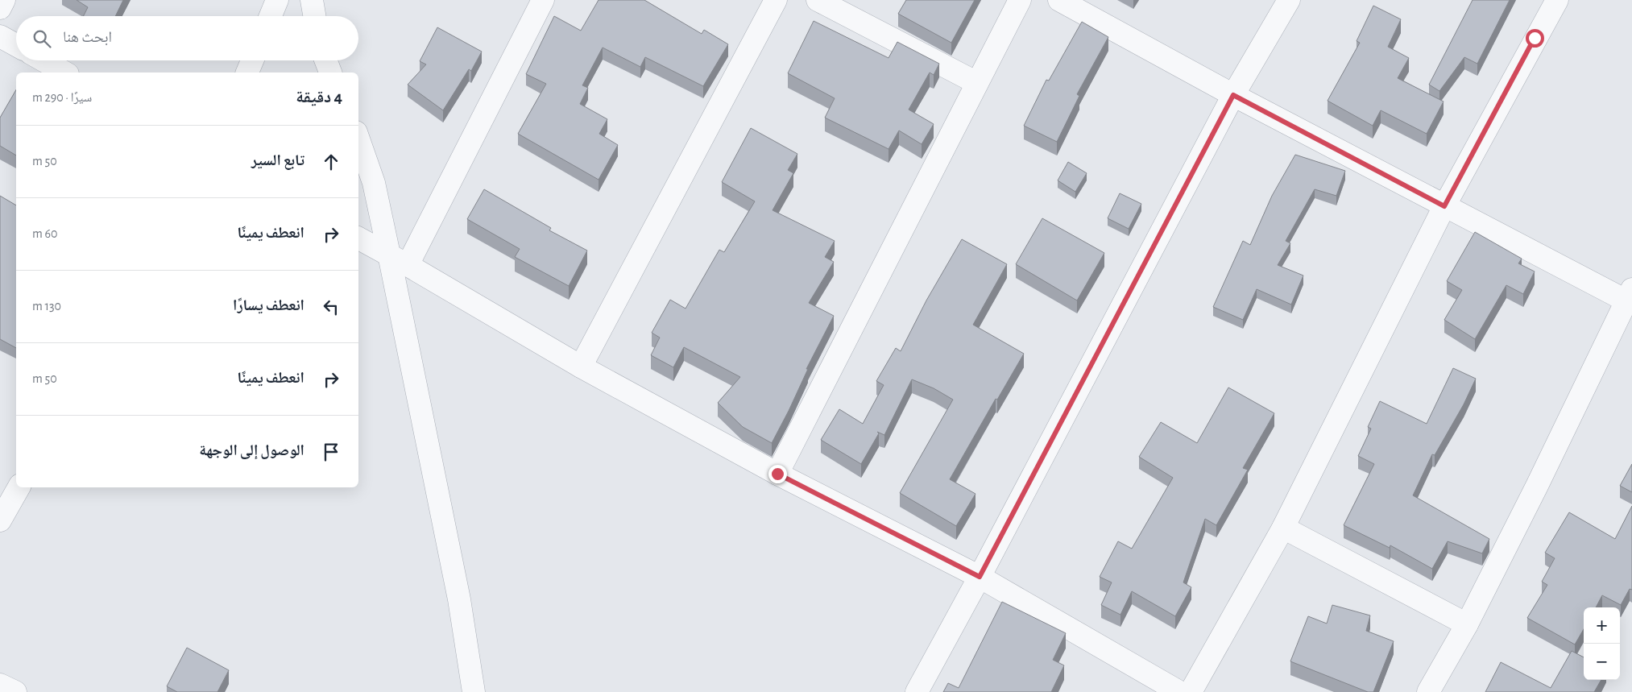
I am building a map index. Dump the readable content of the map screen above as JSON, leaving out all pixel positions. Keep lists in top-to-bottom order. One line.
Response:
{"page":{"search":"ابحث هنا","heading":["4 دقيقة","سيرًا · 290 m"],"list":[["تابع السير","50 m"],["انعطف يمينًا","60 m"],["انعطف يسارًا","130 m"],["انعطف يمينًا","50 m"],"الوصول إلى الوجهة"],"map_buttons":["+","−"]}}
